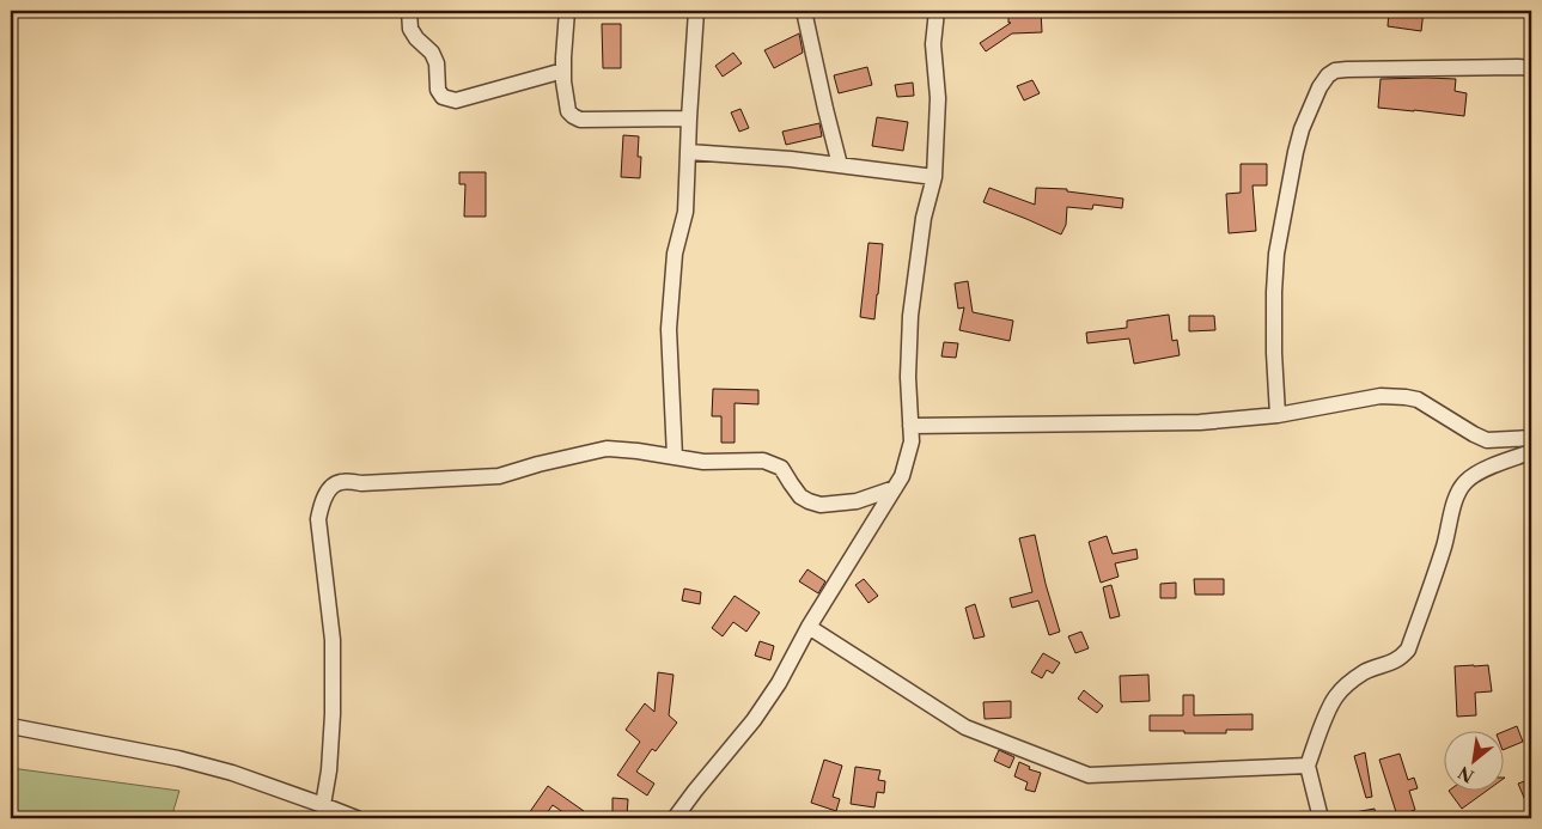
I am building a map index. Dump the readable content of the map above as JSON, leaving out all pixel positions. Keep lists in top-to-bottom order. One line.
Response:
{"north":"bottom left"}
